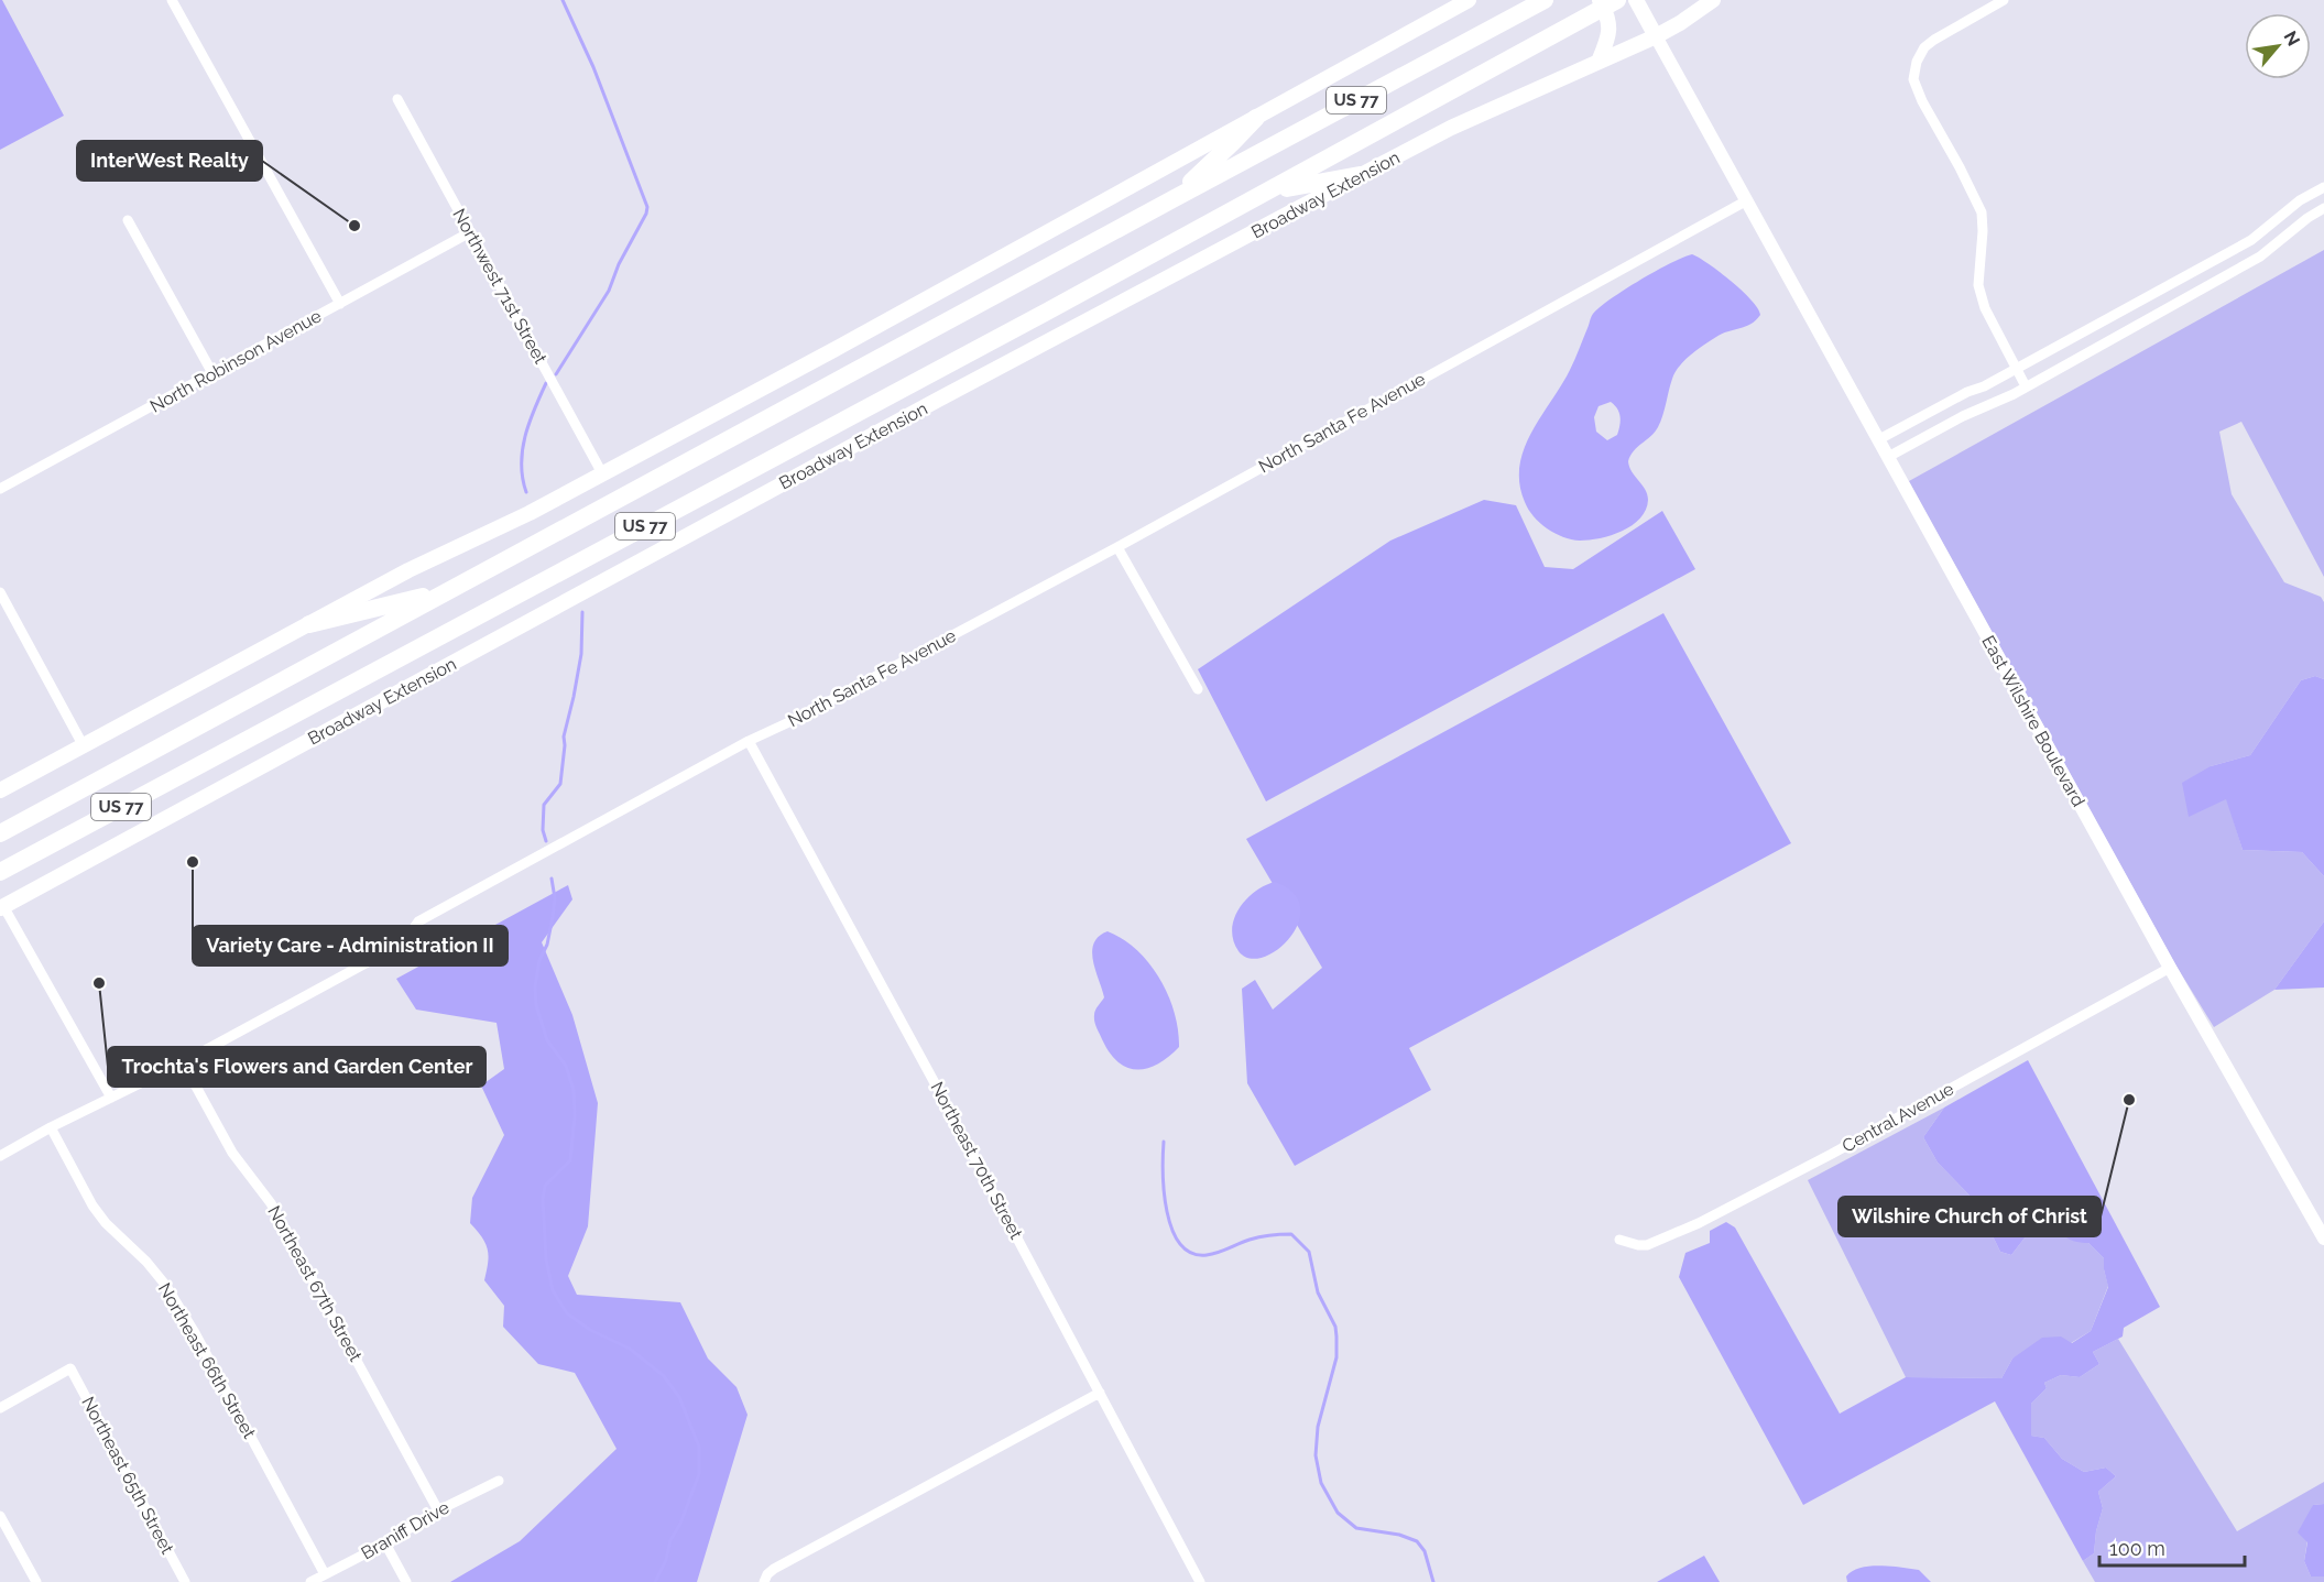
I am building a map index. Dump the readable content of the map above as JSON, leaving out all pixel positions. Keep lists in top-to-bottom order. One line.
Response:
{"streets":{"highway":["US 77","Broadway Extension"],"street":["Northwest 71st Street","North Robinson Avenue","North Santa Fe Avenue","East Wilshire Boulevard","Central Avenue","Northeast 70th Street","Northeast 67th Street","Northeast 66th Street","Northeast 65th Street","Braniff Drive"]},"crossings":[["Broadway Extension","East Wilshire Boulevard"],["Northwest 71st Street","North Robinson Avenue"],["North Santa Fe Avenue","East Wilshire Boulevard"],["North Santa Fe Avenue","Northeast 70th Street"],["North Santa Fe Avenue","Northeast 67th Street"],["North Santa Fe Avenue","Northeast 66th Street"],["East Wilshire Boulevard","Central Avenue"],["Northeast 67th Street","Braniff Drive"],["Northeast 66th Street","Braniff Drive"]],"places":["InterWest Realty","Variety Care - Administration II","Trochta's Flowers and Garden Center","Wilshire Church of Christ"],"scale_bar":"100 m","north":"top right"}
